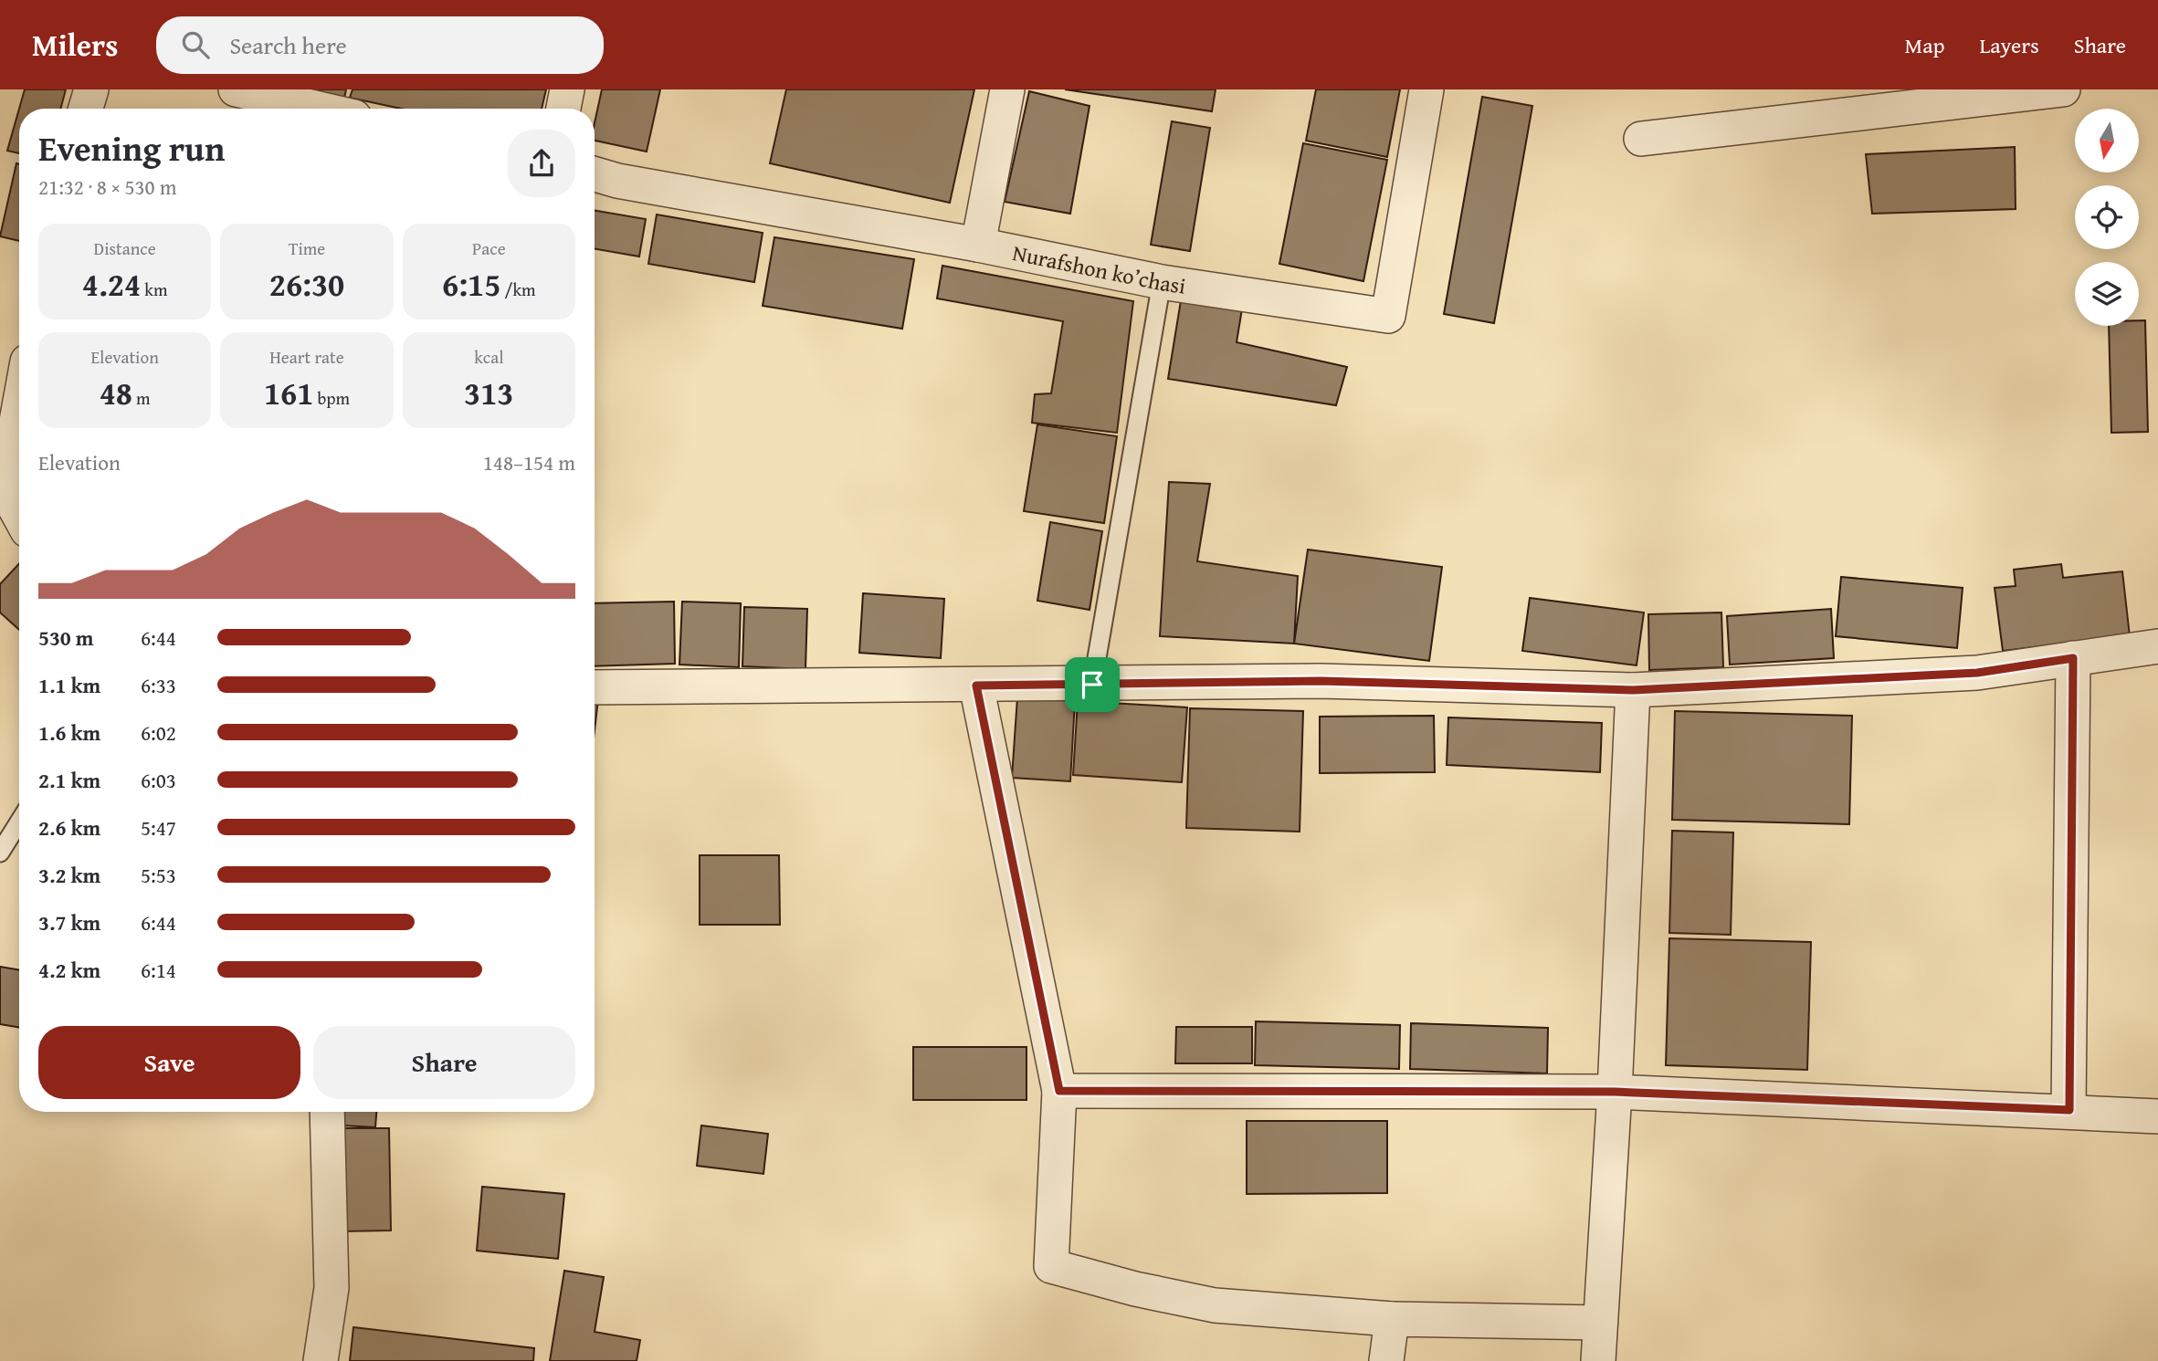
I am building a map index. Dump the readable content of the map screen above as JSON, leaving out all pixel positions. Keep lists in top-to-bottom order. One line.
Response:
{"streets":{"street":["Nurafshon ko’chasi"]},"north":"bottom","page":{"header":"Milers","search":"Search here","nav":["Map","Layers","Share"],"heading":["Evening run","21:32 · 8 × 530 m"],"stats":[["Distance","4.24 km"],["Time","26:30"],["Pace","6:15 /km"],["Elevation","48 m"],["Heart rate","161 bpm"],["kcal","313"]],"chart":["Elevation","148–154 m"],"list":[{"name":"530 m","note":"6:44"},{"name":"1.1 km","note":"6:33"},{"name":"1.6 km","note":"6:02"},{"name":"2.1 km","note":"6:03"},{"name":"2.6 km","note":"5:47"},{"name":"3.2 km","note":"5:53"},{"name":"3.7 km","note":"6:44"},{"name":"4.2 km","note":"6:14"}],"buttons":["Save","Share"]}}
